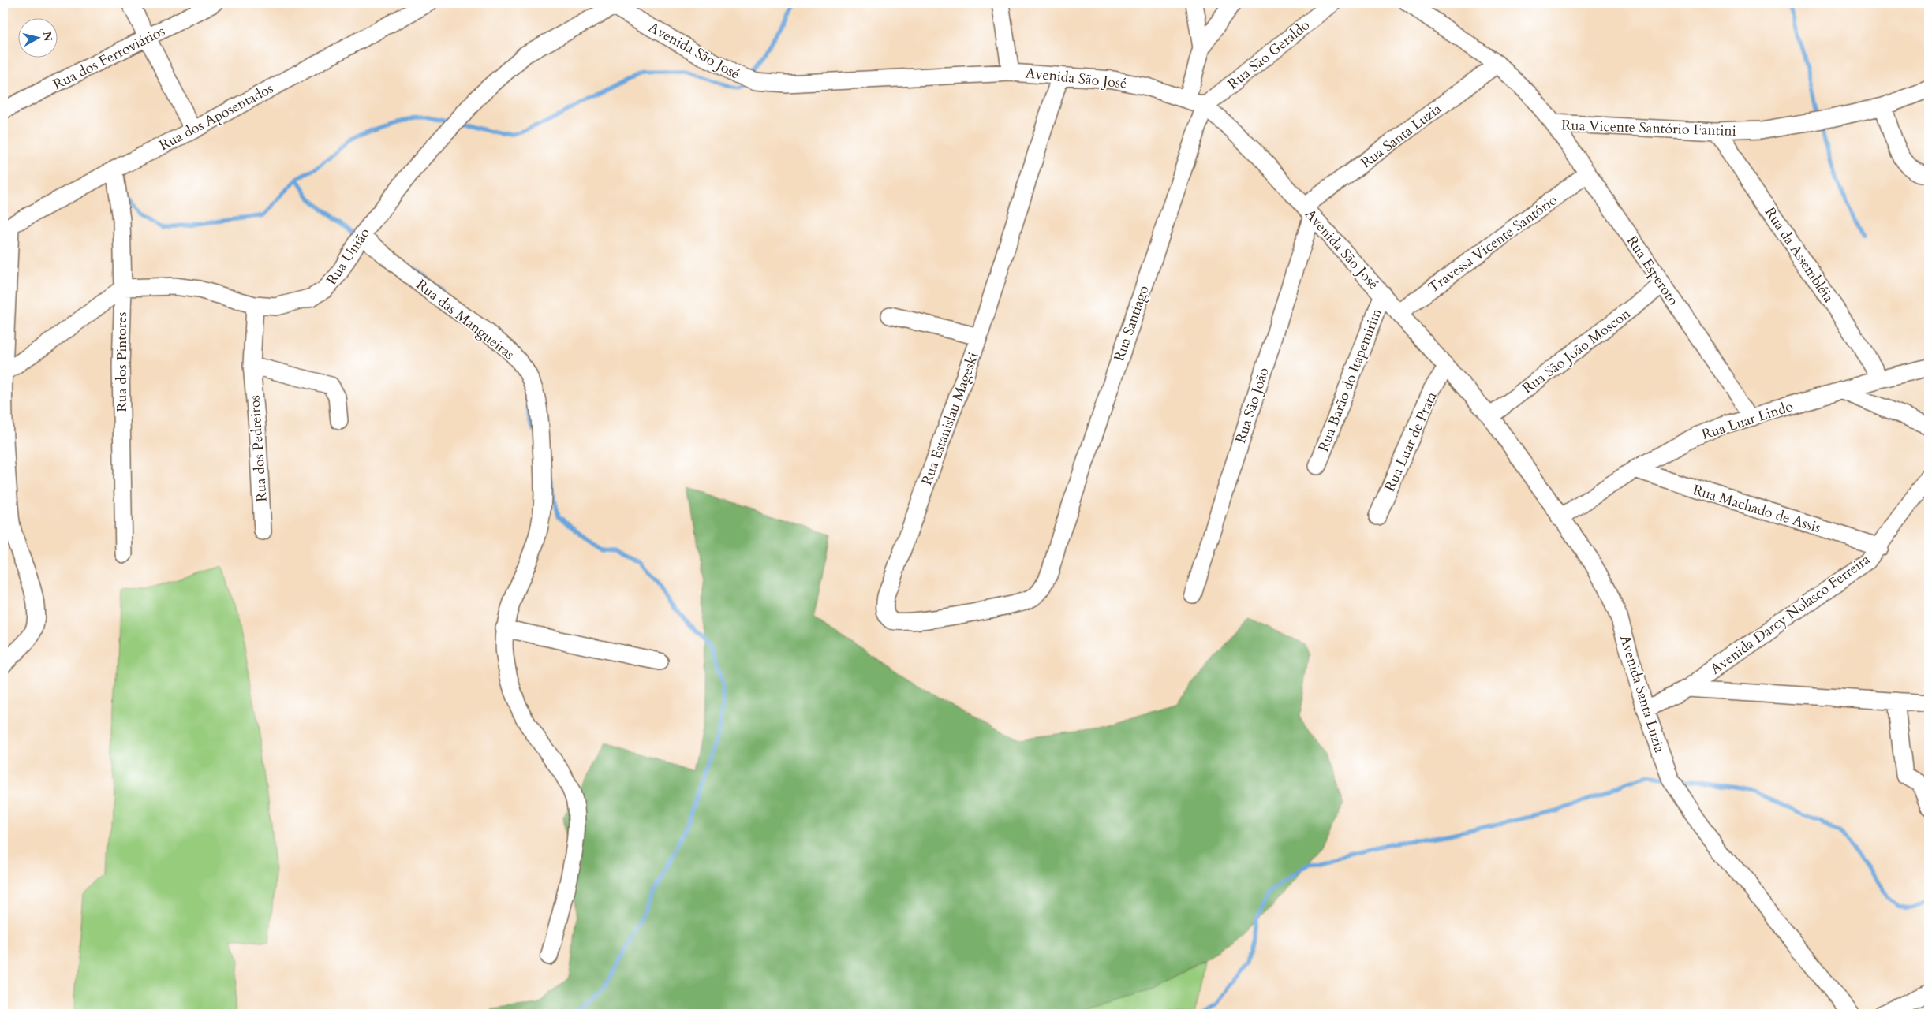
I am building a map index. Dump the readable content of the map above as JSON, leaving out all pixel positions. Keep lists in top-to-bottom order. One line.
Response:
{"streets":{"street":["Avenida São José","Rua São Geraldo","Rua dos Ferroviários","Rua dos Aposentados","Rua Vicente Santório Fantini","Rua Santa Luzia","Travessa Vicente Santório","Rua da Assembléia","Rua União","Rua Esperoto","Rua das Mangueiras","Rua Santiago","Rua São João Moscon","Rua dos Pintores","Rua Barão do Itapemirim","Rua São João","Rua Estanislau Mageski","Rua Luar Lindo","Rua Luar de Prata","Rua dos Pedreiros","Rua Machado de Assis","Avenida Darcy Nolasco Ferreira","Avenida Santa Luzia"]},"crossings":[["Avenida São José","Rua São Geraldo"],["Avenida São José","Rua Santa Luzia"],["Avenida São José","Travessa Vicente Santório"],["Avenida São José","Rua União"],["Avenida São José","Rua Santiago"],["Avenida São José","Rua Barão do Itapemirim"],["Avenida São José","Rua São João"],["Avenida São José","Rua Estanislau Mageski"],["Avenida São José","Rua Luar de Prata"],["Avenida São José","Avenida Santa Luzia"],["Rua São Geraldo","Rua Santiago"],["Rua dos Aposentados","Rua dos Pintores"],["Rua Vicente Santório Fantini","Rua Santa Luzia"],["Rua Vicente Santório Fantini","Rua da Assembléia"],["Rua Vicente Santório Fantini","Rua Esperoto"],["Rua Santa Luzia","Rua São João"],["Travessa Vicente Santório","Rua Esperoto"],["Rua da Assembléia","Rua Luar Lindo"],["Rua União","Rua das Mangueiras"],["Rua União","Rua dos Pintores"],["Rua União","Rua dos Pedreiros"],["Rua Esperoto","Rua São João Moscon"],["Rua Esperoto","Rua Luar Lindo"],["Rua Santiago","Rua Estanislau Mageski"],["Rua São João Moscon","Avenida Santa Luzia"],["Rua Luar Lindo","Rua Machado de Assis"],["Rua Luar Lindo","Avenida Santa Luzia"],["Rua Luar de Prata","Avenida Santa Luzia"],["Rua Machado de Assis","Avenida Darcy Nolasco Ferreira"],["Avenida Darcy Nolasco Ferreira","Avenida Santa Luzia"]],"north":"right"}
